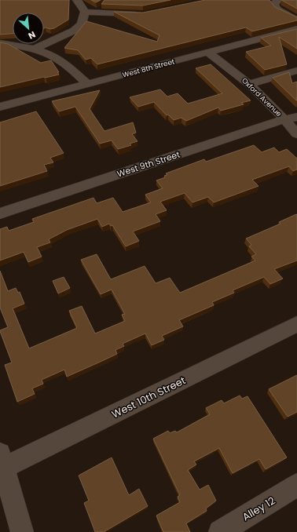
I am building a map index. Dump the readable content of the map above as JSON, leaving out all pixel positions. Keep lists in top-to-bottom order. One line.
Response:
{"streets":{"street":["West 8th Street","Oxford Avenue","West 9th Street","West 10th Street","Alley 12"]},"crossings":[["West 8th Street","Oxford Avenue"],["Oxford Avenue","West 9th Street"]],"north":"bottom right"}
